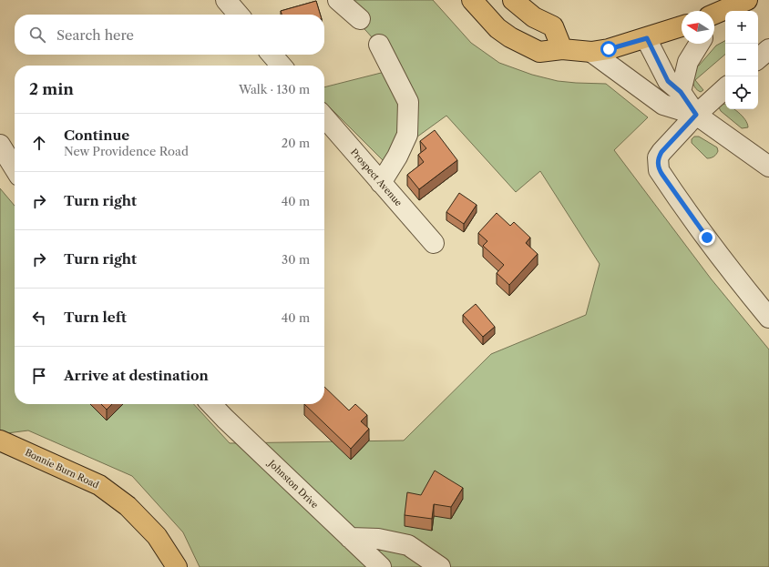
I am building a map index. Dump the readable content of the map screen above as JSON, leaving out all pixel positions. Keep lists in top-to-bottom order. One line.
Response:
{"streets":{"main road":["Bonnie Burn Road"],"street":["Prospect Avenue","Johnston Drive"]},"north":"left","page":{"map_buttons":["+","−"],"search":"Search here","heading":["2 min","Walk · 130 m"],"list":[["Continue","New Providence Road","20 m"],["Turn right","40 m"],["Turn right","30 m"],["Turn left","40 m"],"Arrive at destination"]}}
